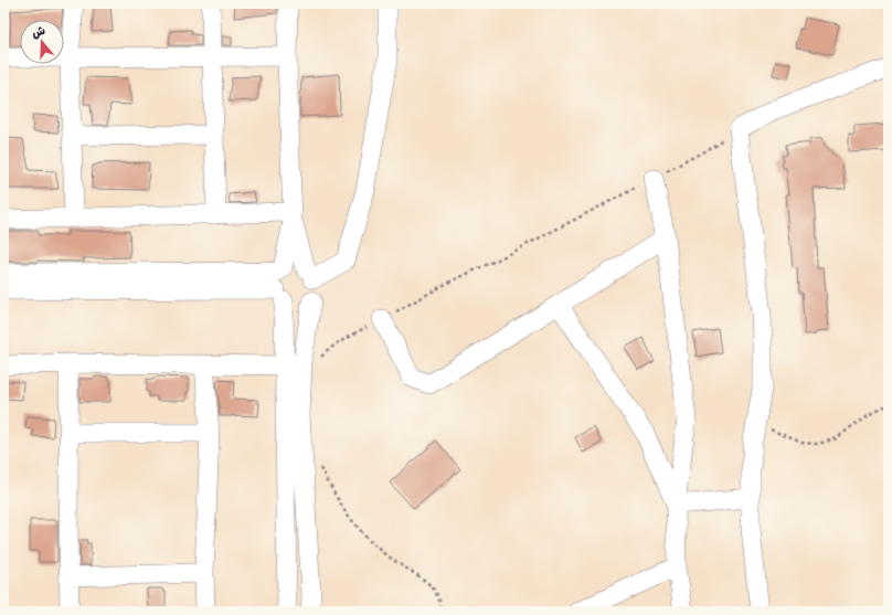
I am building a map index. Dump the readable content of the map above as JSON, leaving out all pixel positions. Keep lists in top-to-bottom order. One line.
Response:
{"north":"top"}
